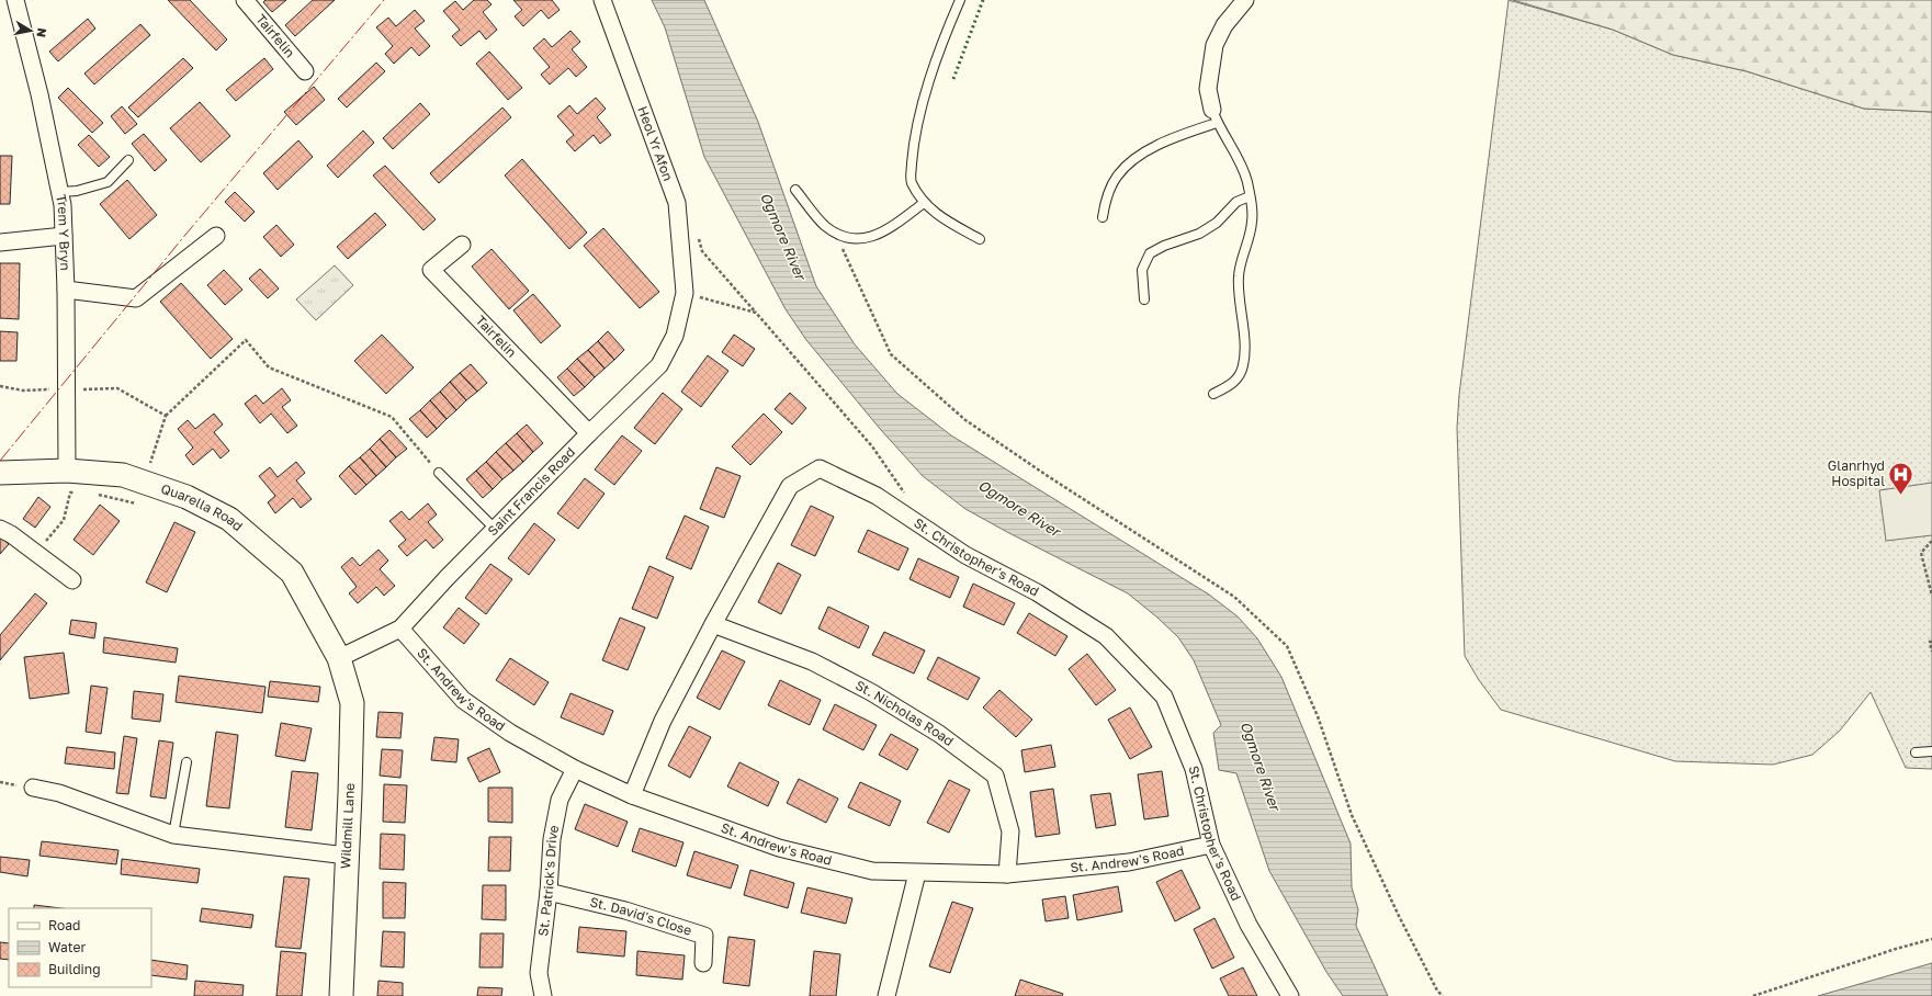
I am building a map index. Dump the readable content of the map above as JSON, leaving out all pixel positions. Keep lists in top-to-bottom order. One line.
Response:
{"streets":{"street":["Tairfelin","Heol Yr Afon","Trem Y Bryn","Saint Francis Road","Quarella Road","St. Christopher's Road","St. Andrew's Road","St. Nicholas Road","Wildmill Lane","St. Patrick's Drive","St. David's Close"]},"crossings":[["Tairfelin","Saint Francis Road"],["Heol Yr Afon","Saint Francis Road"],["Trem Y Bryn","Quarella Road"],["Saint Francis Road","Quarella Road"],["Saint Francis Road","St. Andrew's Road"],["Saint Francis Road","Wildmill Lane"],["Quarella Road","Wildmill Lane"],["St. Christopher's Road","St. Andrew's Road"],["St. Christopher's Road","St. Nicholas Road"],["St. Andrew's Road","St. Nicholas Road"],["St. Andrew's Road","St. Patrick's Drive"],["St. Patrick's Drive","St. David's Close"]],"water":["Ogmore River"],"places":{"hospital":["Glanrhyd Hospital"]},"legend":["Road","Water","Building"],"north":"right"}
